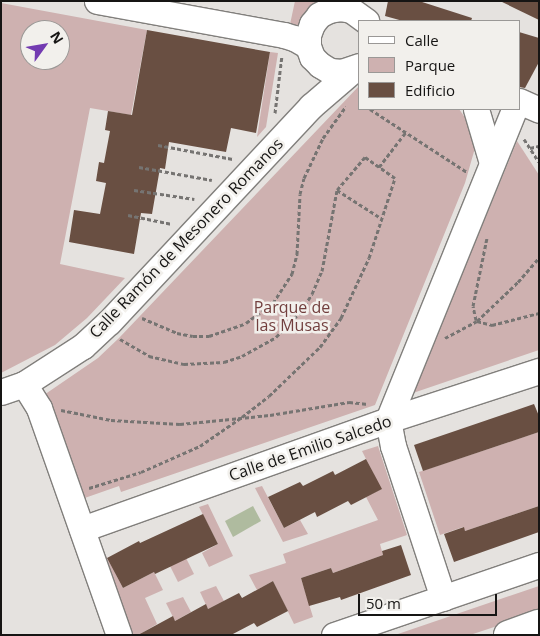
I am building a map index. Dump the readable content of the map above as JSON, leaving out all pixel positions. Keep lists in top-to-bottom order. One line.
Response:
{"streets":{"street":["Calle Ramón de Mesonero Romanos","Calle de Emilio Salcedo"]},"parks":["Parque de las Musas"],"legend":["Calle","Parque","Edificio"],"scale_bar":"50 m","north":"top right"}
